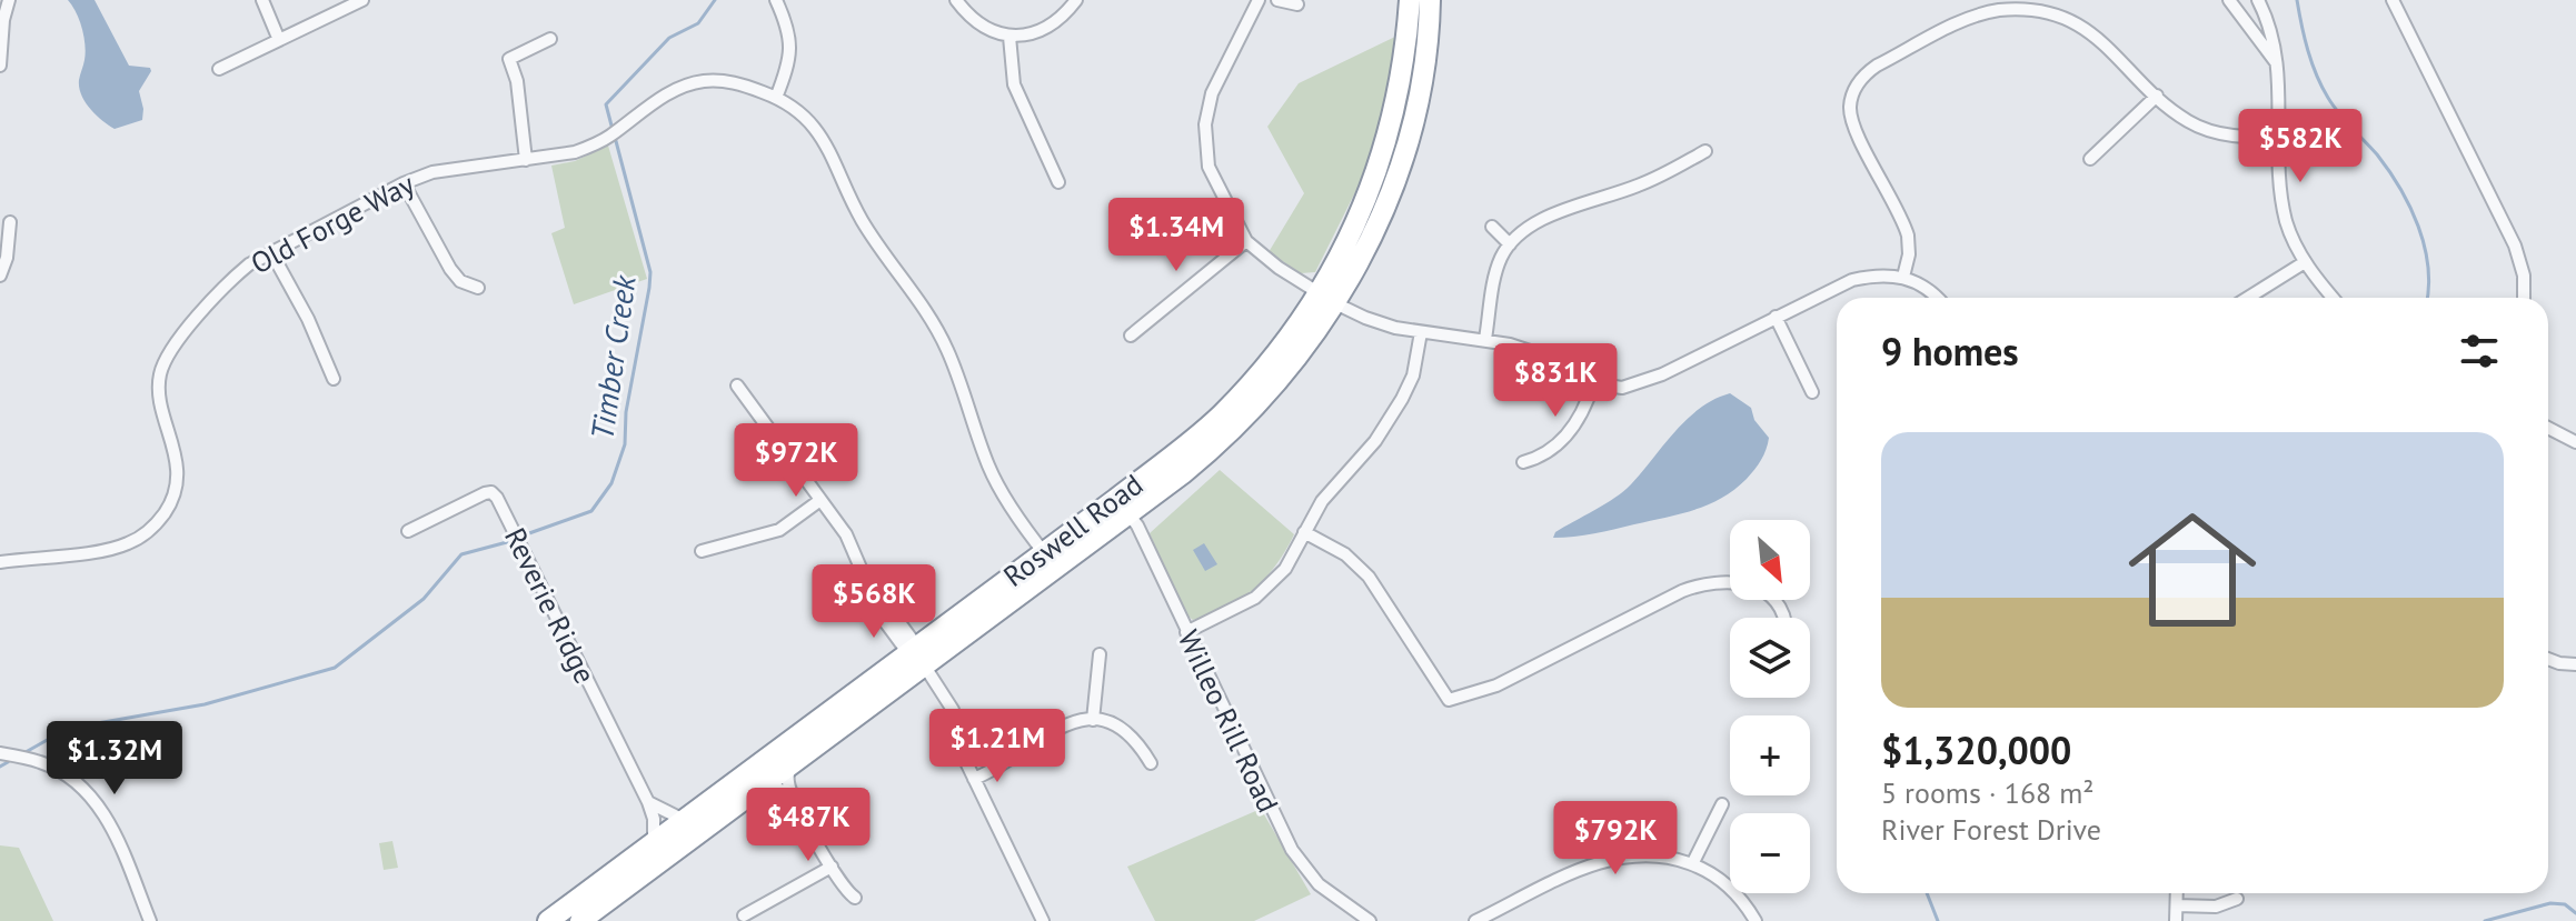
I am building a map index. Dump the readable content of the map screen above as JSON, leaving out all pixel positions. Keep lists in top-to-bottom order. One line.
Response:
{"streets":{"highway":["Roswell Road"],"street":["Old Forge Way","Reverie Ridge","Willeo Rill Road"]},"crossings":[["Old Forge Way","Roswell Road"],["Roswell Road","Reverie Ridge"],["Roswell Road","Willeo Rill Road"]],"water":["Timber Creek"],"north":"bottom right","page":{"price":["$582K","$1.34M","$831K","$972K","$568K","$1.21M","$1.32M","$487K","$792K"],"heading":"9 homes","list":[{"name":"$1,320,000","note":"5 rooms · 168 m² · River Forest Drive"}],"map_buttons":["+","−"]}}
